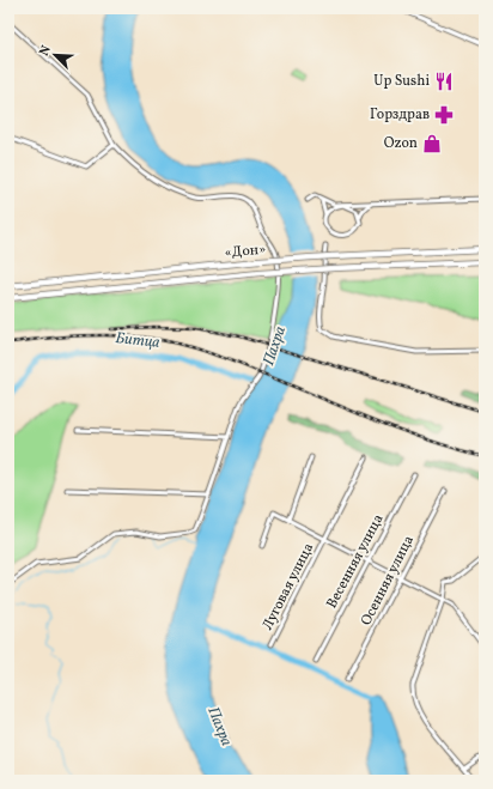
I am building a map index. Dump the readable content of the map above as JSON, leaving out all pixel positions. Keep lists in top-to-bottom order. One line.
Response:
{"streets":{"highway":["«Дон»"],"street":["Весенняя улица","Осенняя улица","Луговая улица"]},"crossings":[["Весенняя улица","Луговая улица"],["Осенняя улица","Луговая улица"]],"water":["Битца","Пахра"],"places":{"restaurant":["Up Sushi"],"pharmacy":["Горздрав"],"shop":["Ozon"]},"north":"top left"}
